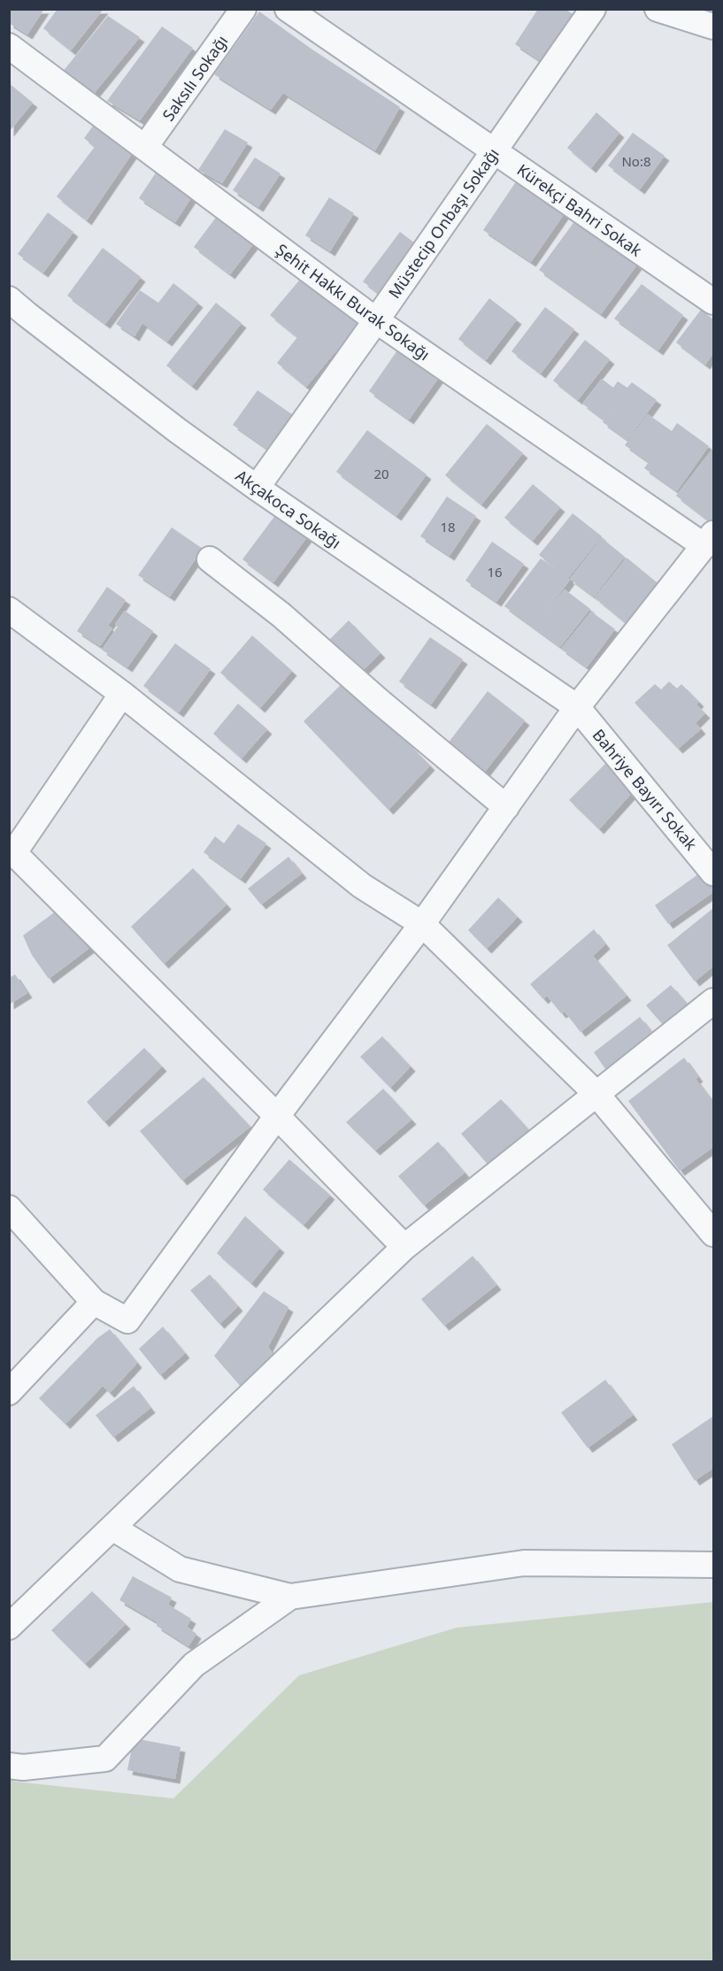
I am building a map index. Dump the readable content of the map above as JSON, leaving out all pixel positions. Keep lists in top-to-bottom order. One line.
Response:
{"streets":{"street":["Saksılı Sokağı","Kürekçi Bahri Sokak","Müstecip Onbaşı Sokağı","Şehit Hakkı Burak Sokağı","Akçakoca Sokağı","Bahriye Bayırı Sokak"]},"crossings":[["Saksılı Sokağı","Şehit Hakkı Burak Sokağı"],["Kürekçi Bahri Sokak","Müstecip Onbaşı Sokağı"],["Müstecip Onbaşı Sokağı","Şehit Hakkı Burak Sokağı"],["Müstecip Onbaşı Sokağı","Akçakoca Sokağı"],["Akçakoca Sokağı","Bahriye Bayırı Sokak"]],"house_numbers":["No:8","20","18","16"]}
